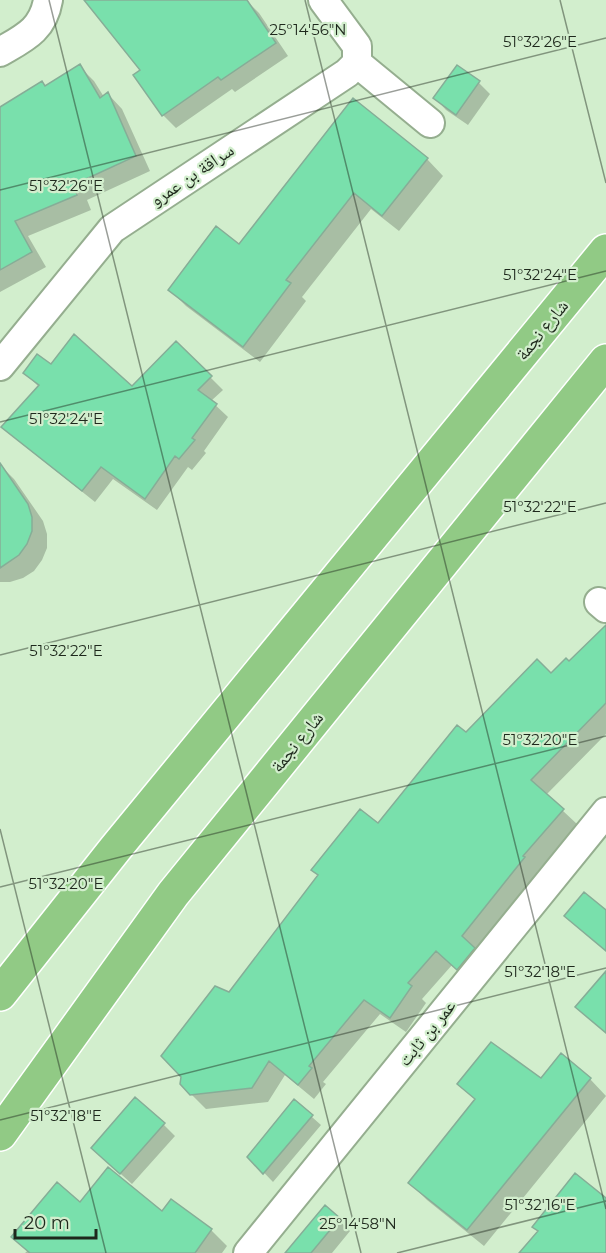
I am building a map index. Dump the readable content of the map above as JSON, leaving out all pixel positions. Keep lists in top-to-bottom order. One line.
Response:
{"streets":{"main road":["شارع نجمة"],"street":["سراقة بن عمرو","عمر بن ثابت"]},"scale_bar":"20 m","coordinates":["25°14'56\"N","51°32'26\"E","51°32'24\"E","51°32'22\"E","51°32'20\"E","51°32'18\"E","51°32'16\"E","25°14'58\"N"]}
